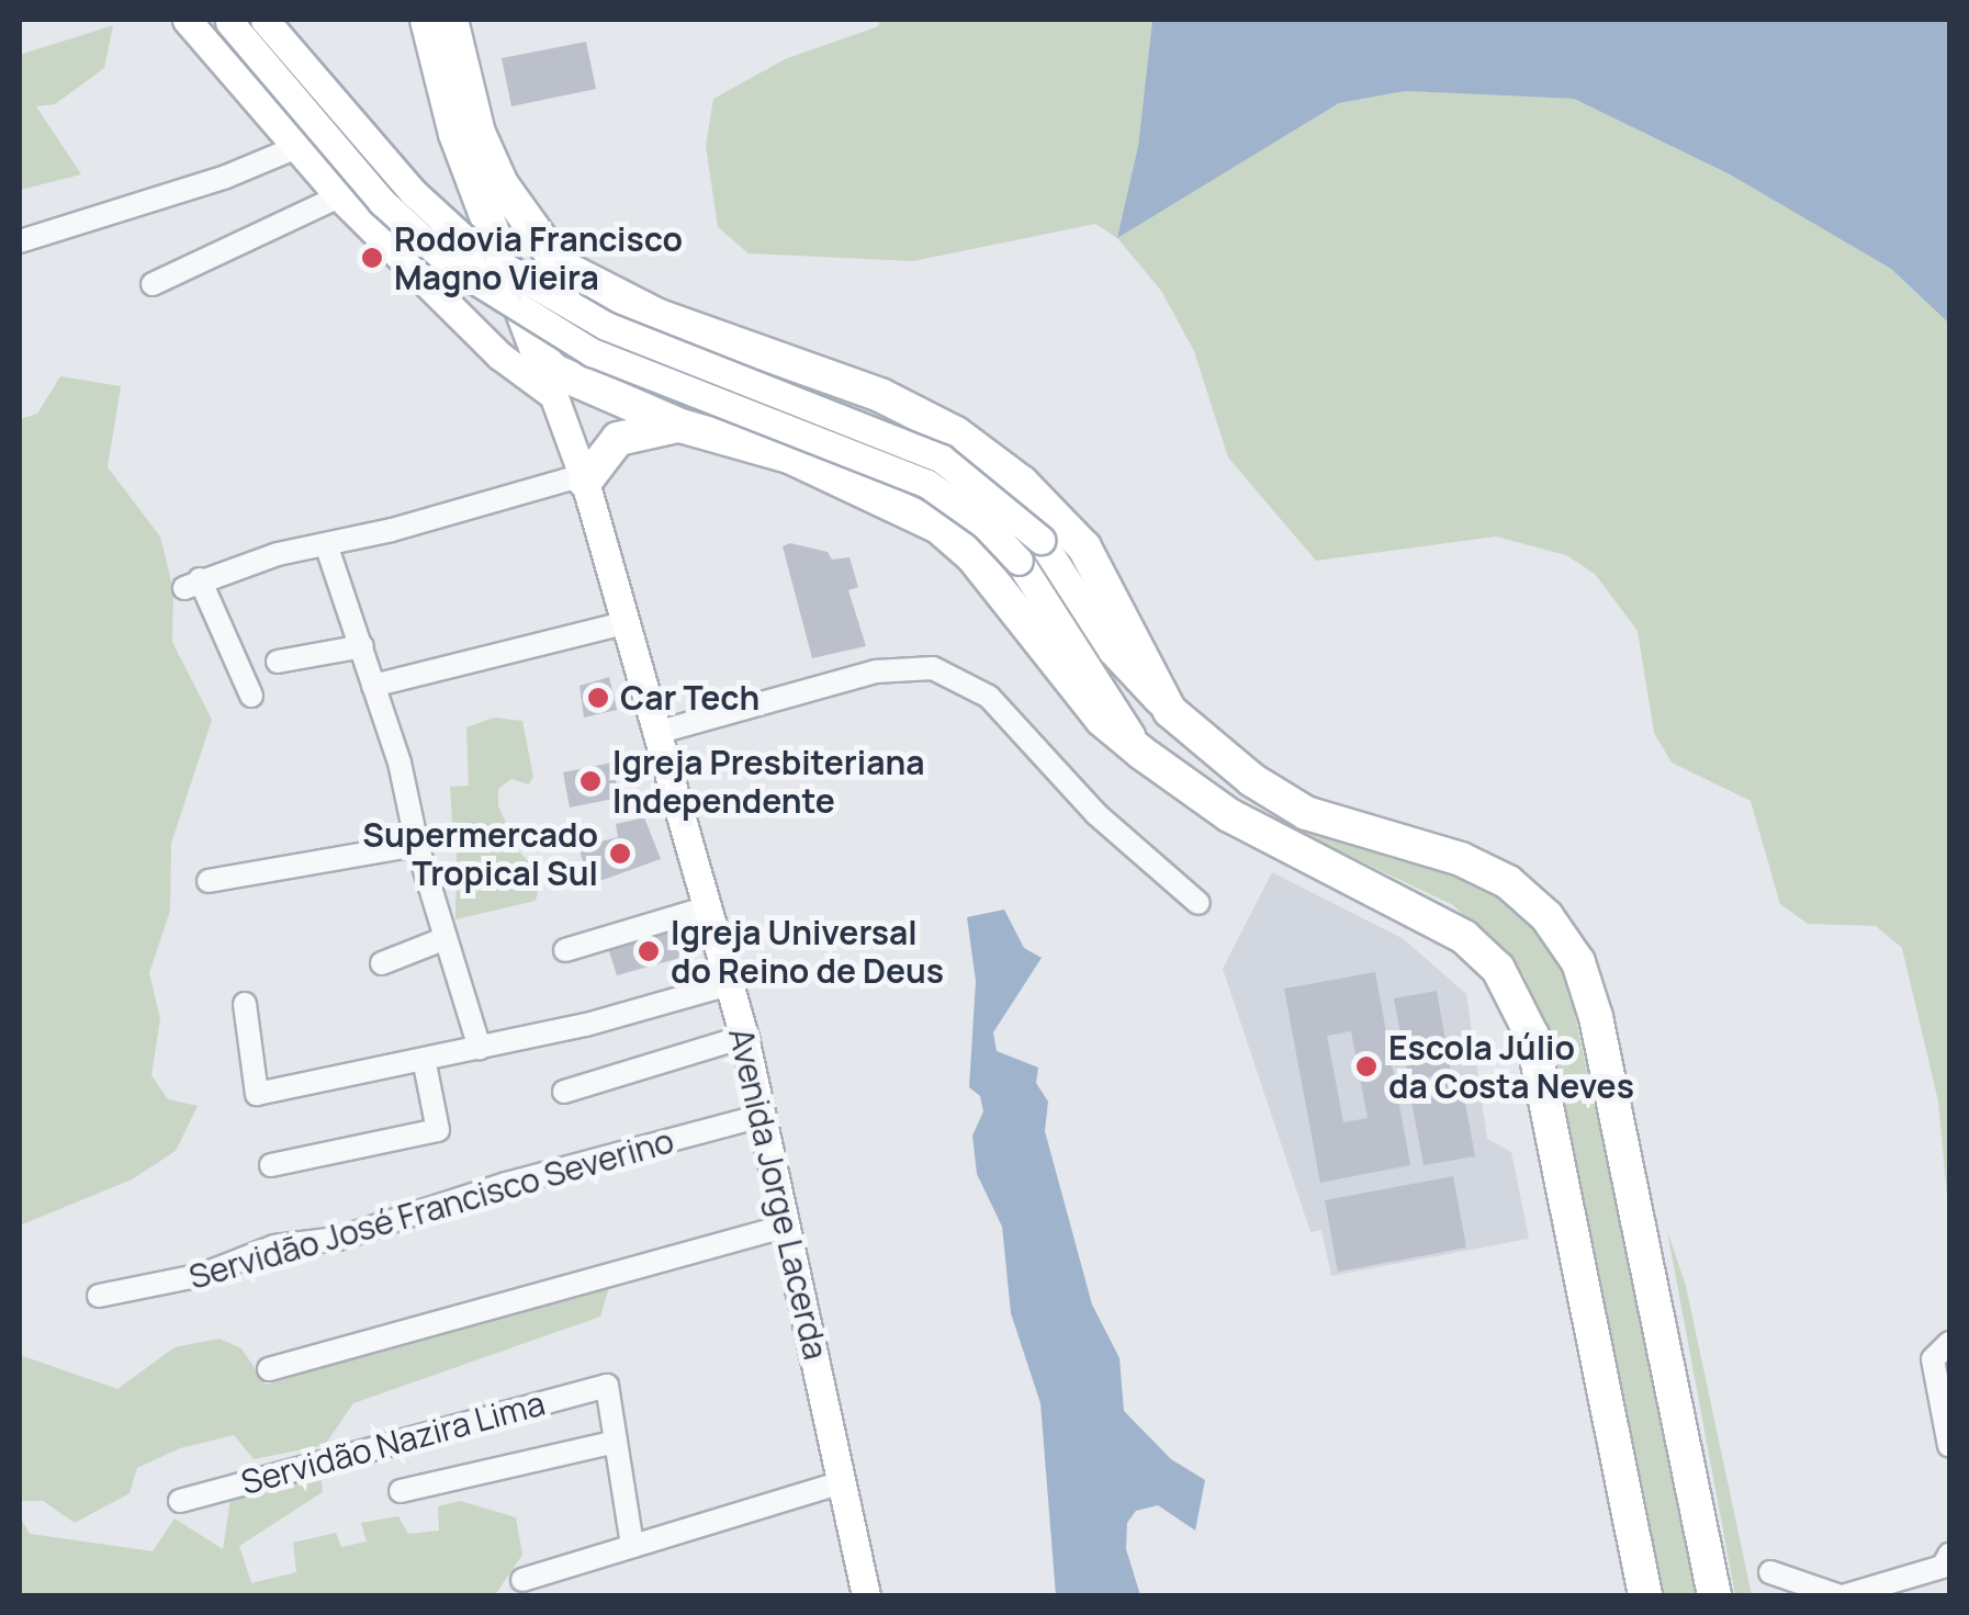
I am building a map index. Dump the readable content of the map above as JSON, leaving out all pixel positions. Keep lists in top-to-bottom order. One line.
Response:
{"streets":{"main road":["Avenida Jorge Lacerda"],"street":["Servidão José Francisco Severino","Servidão Nazira Lima"]},"crossings":[["Avenida Jorge Lacerda","Servidão José Francisco Severino"]],"places":["Rodovia Francisco Magno Vieira","Car Tech","Igreja Presbiteriana Independente","Supermercado Tropical Sul","Igreja Universal do Reino de Deus","Escola Júlio da Costa Neves"]}
